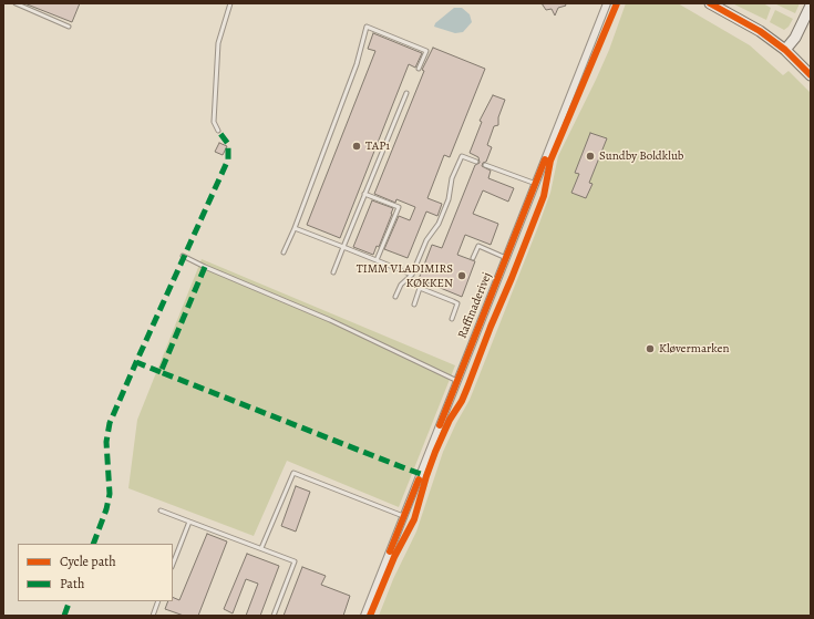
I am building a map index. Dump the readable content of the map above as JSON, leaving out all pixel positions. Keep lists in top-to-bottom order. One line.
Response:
{"streets":{"street":["Raffinaderivej"]},"places":["TAP1","Sundby Boldklub","TIMM VLADIMIRS KØKKEN","Kløvermarken"],"legend":["Cycle path","Path"]}
